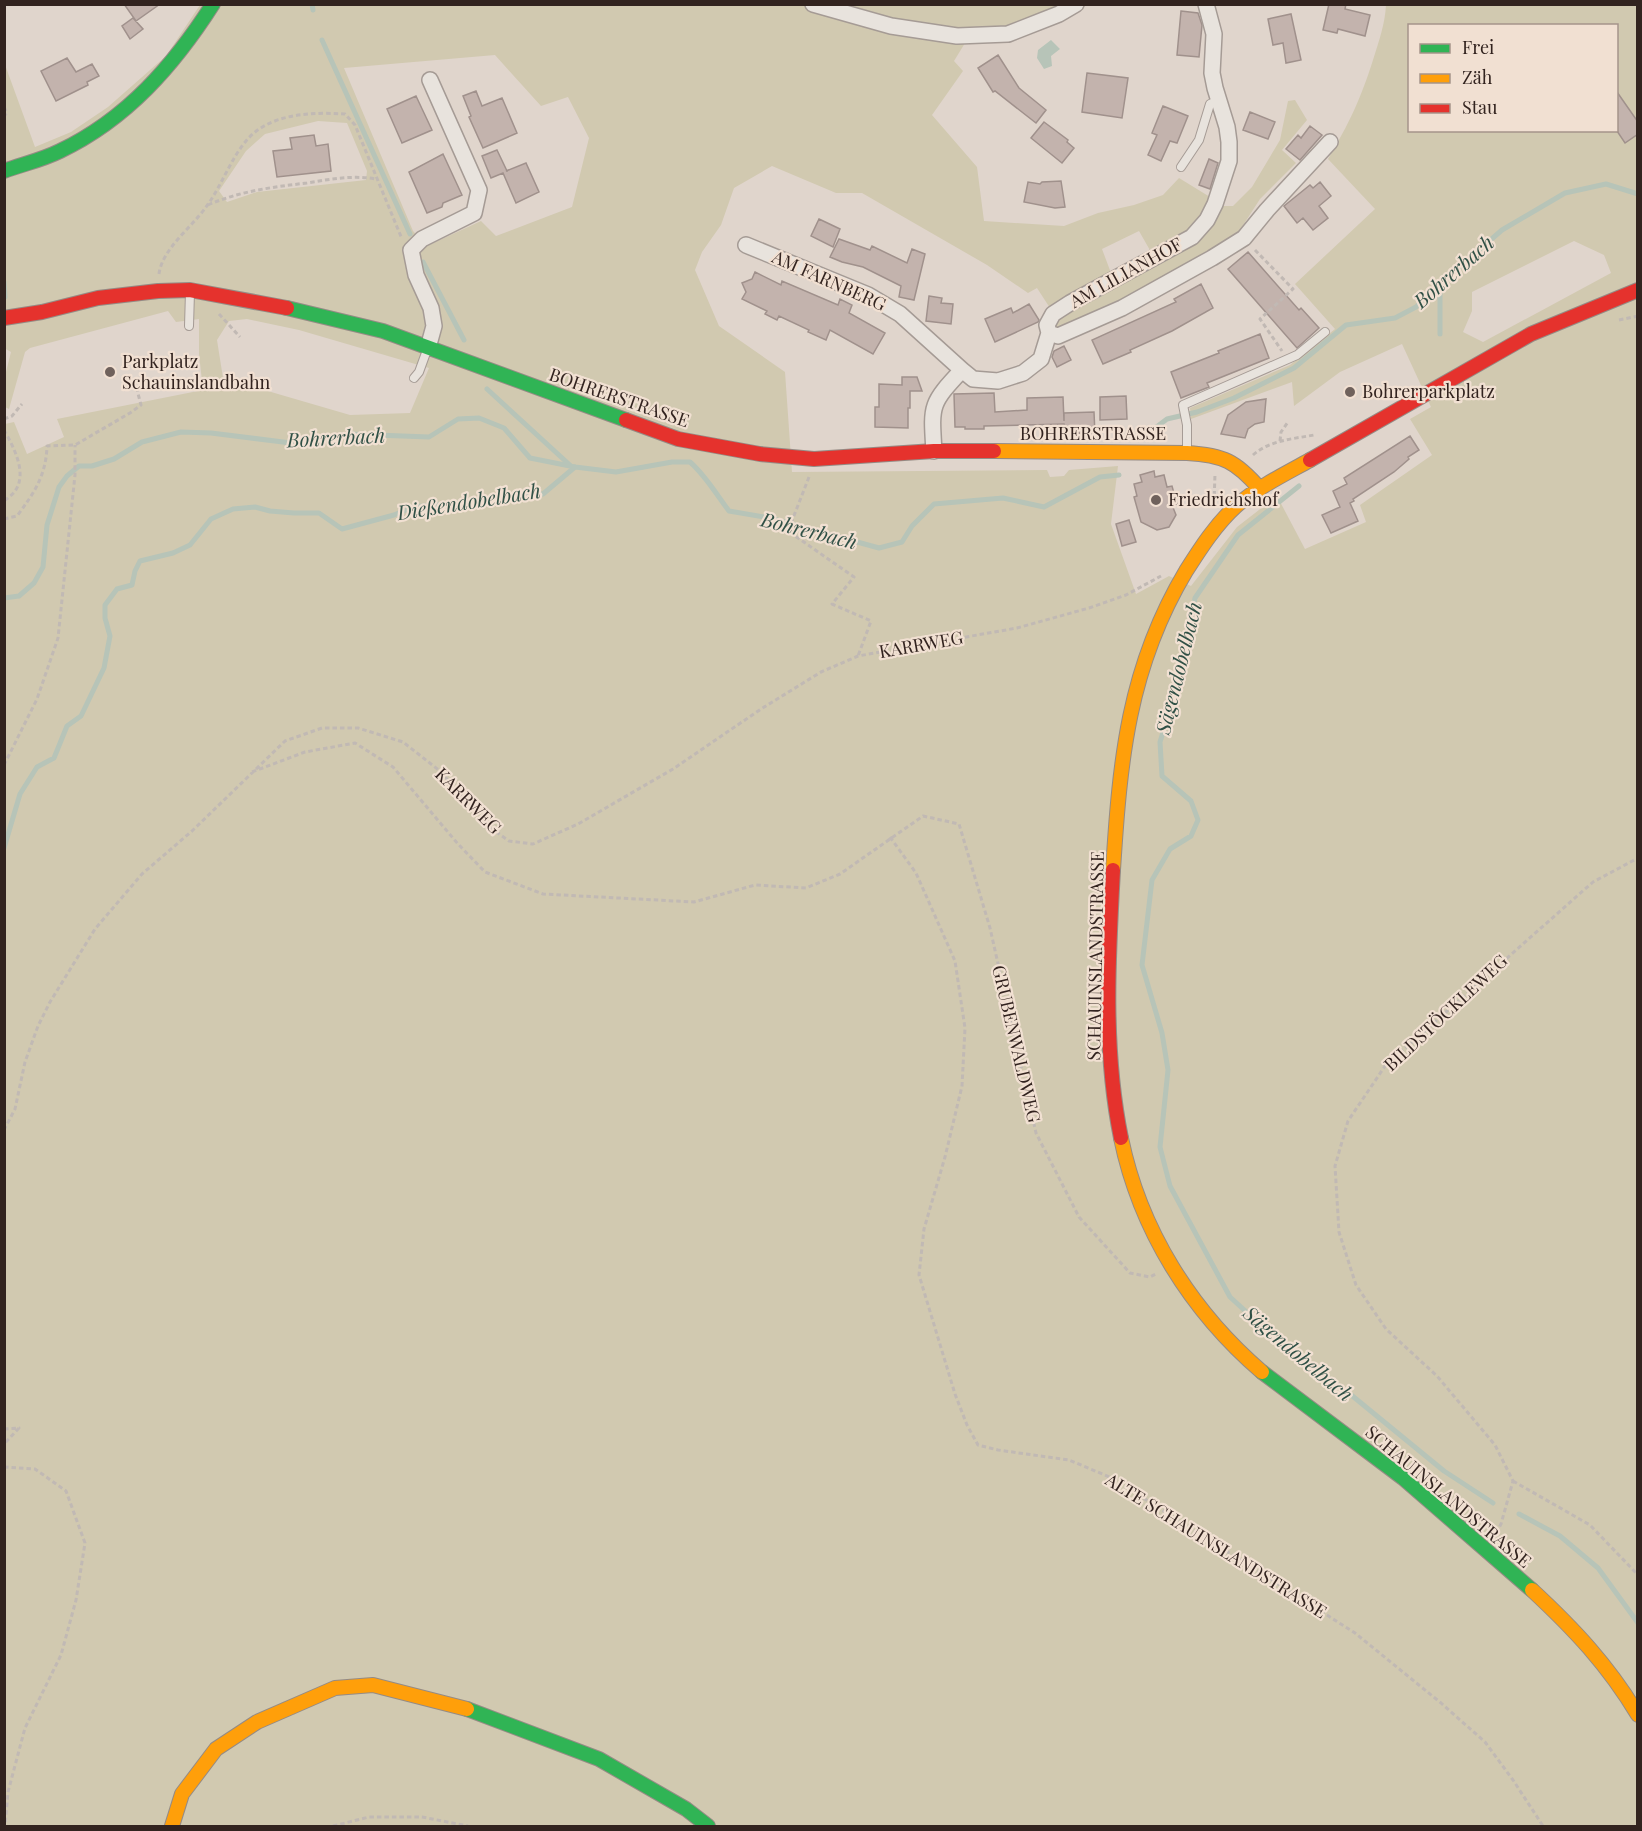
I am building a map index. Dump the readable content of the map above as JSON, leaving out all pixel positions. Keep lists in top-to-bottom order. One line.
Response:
{"streets":{"main road":["BOHRERSTRASSE","SCHAUINSLANDSTRASSE"],"street":["AM LILIANHOF","AM FARNBERG"],"path":["KARRWEG","BILDSTÖCKLEWEG","GRUBENWALDWEG","ALTE SCHAUINSLANDSTRASSE"]},"crossings":[["AM LILIANHOF","AM FARNBERG"],["BOHRERSTRASSE","SCHAUINSLANDSTRASSE"],["KARRWEG","SCHAUINSLANDSTRASSE"],["SCHAUINSLANDSTRASSE","GRUBENWALDWEG"],["GRUBENWALDWEG","ALTE SCHAUINSLANDSTRASSE"]],"water":["Bohrerbach","Dießendobelbach","Sägendobelbach"],"places":["Parkplatz Schauinslandbahn","Bohrerparkplatz","Friedrichshof"],"legend":["Frei","Zäh","Stau"]}
